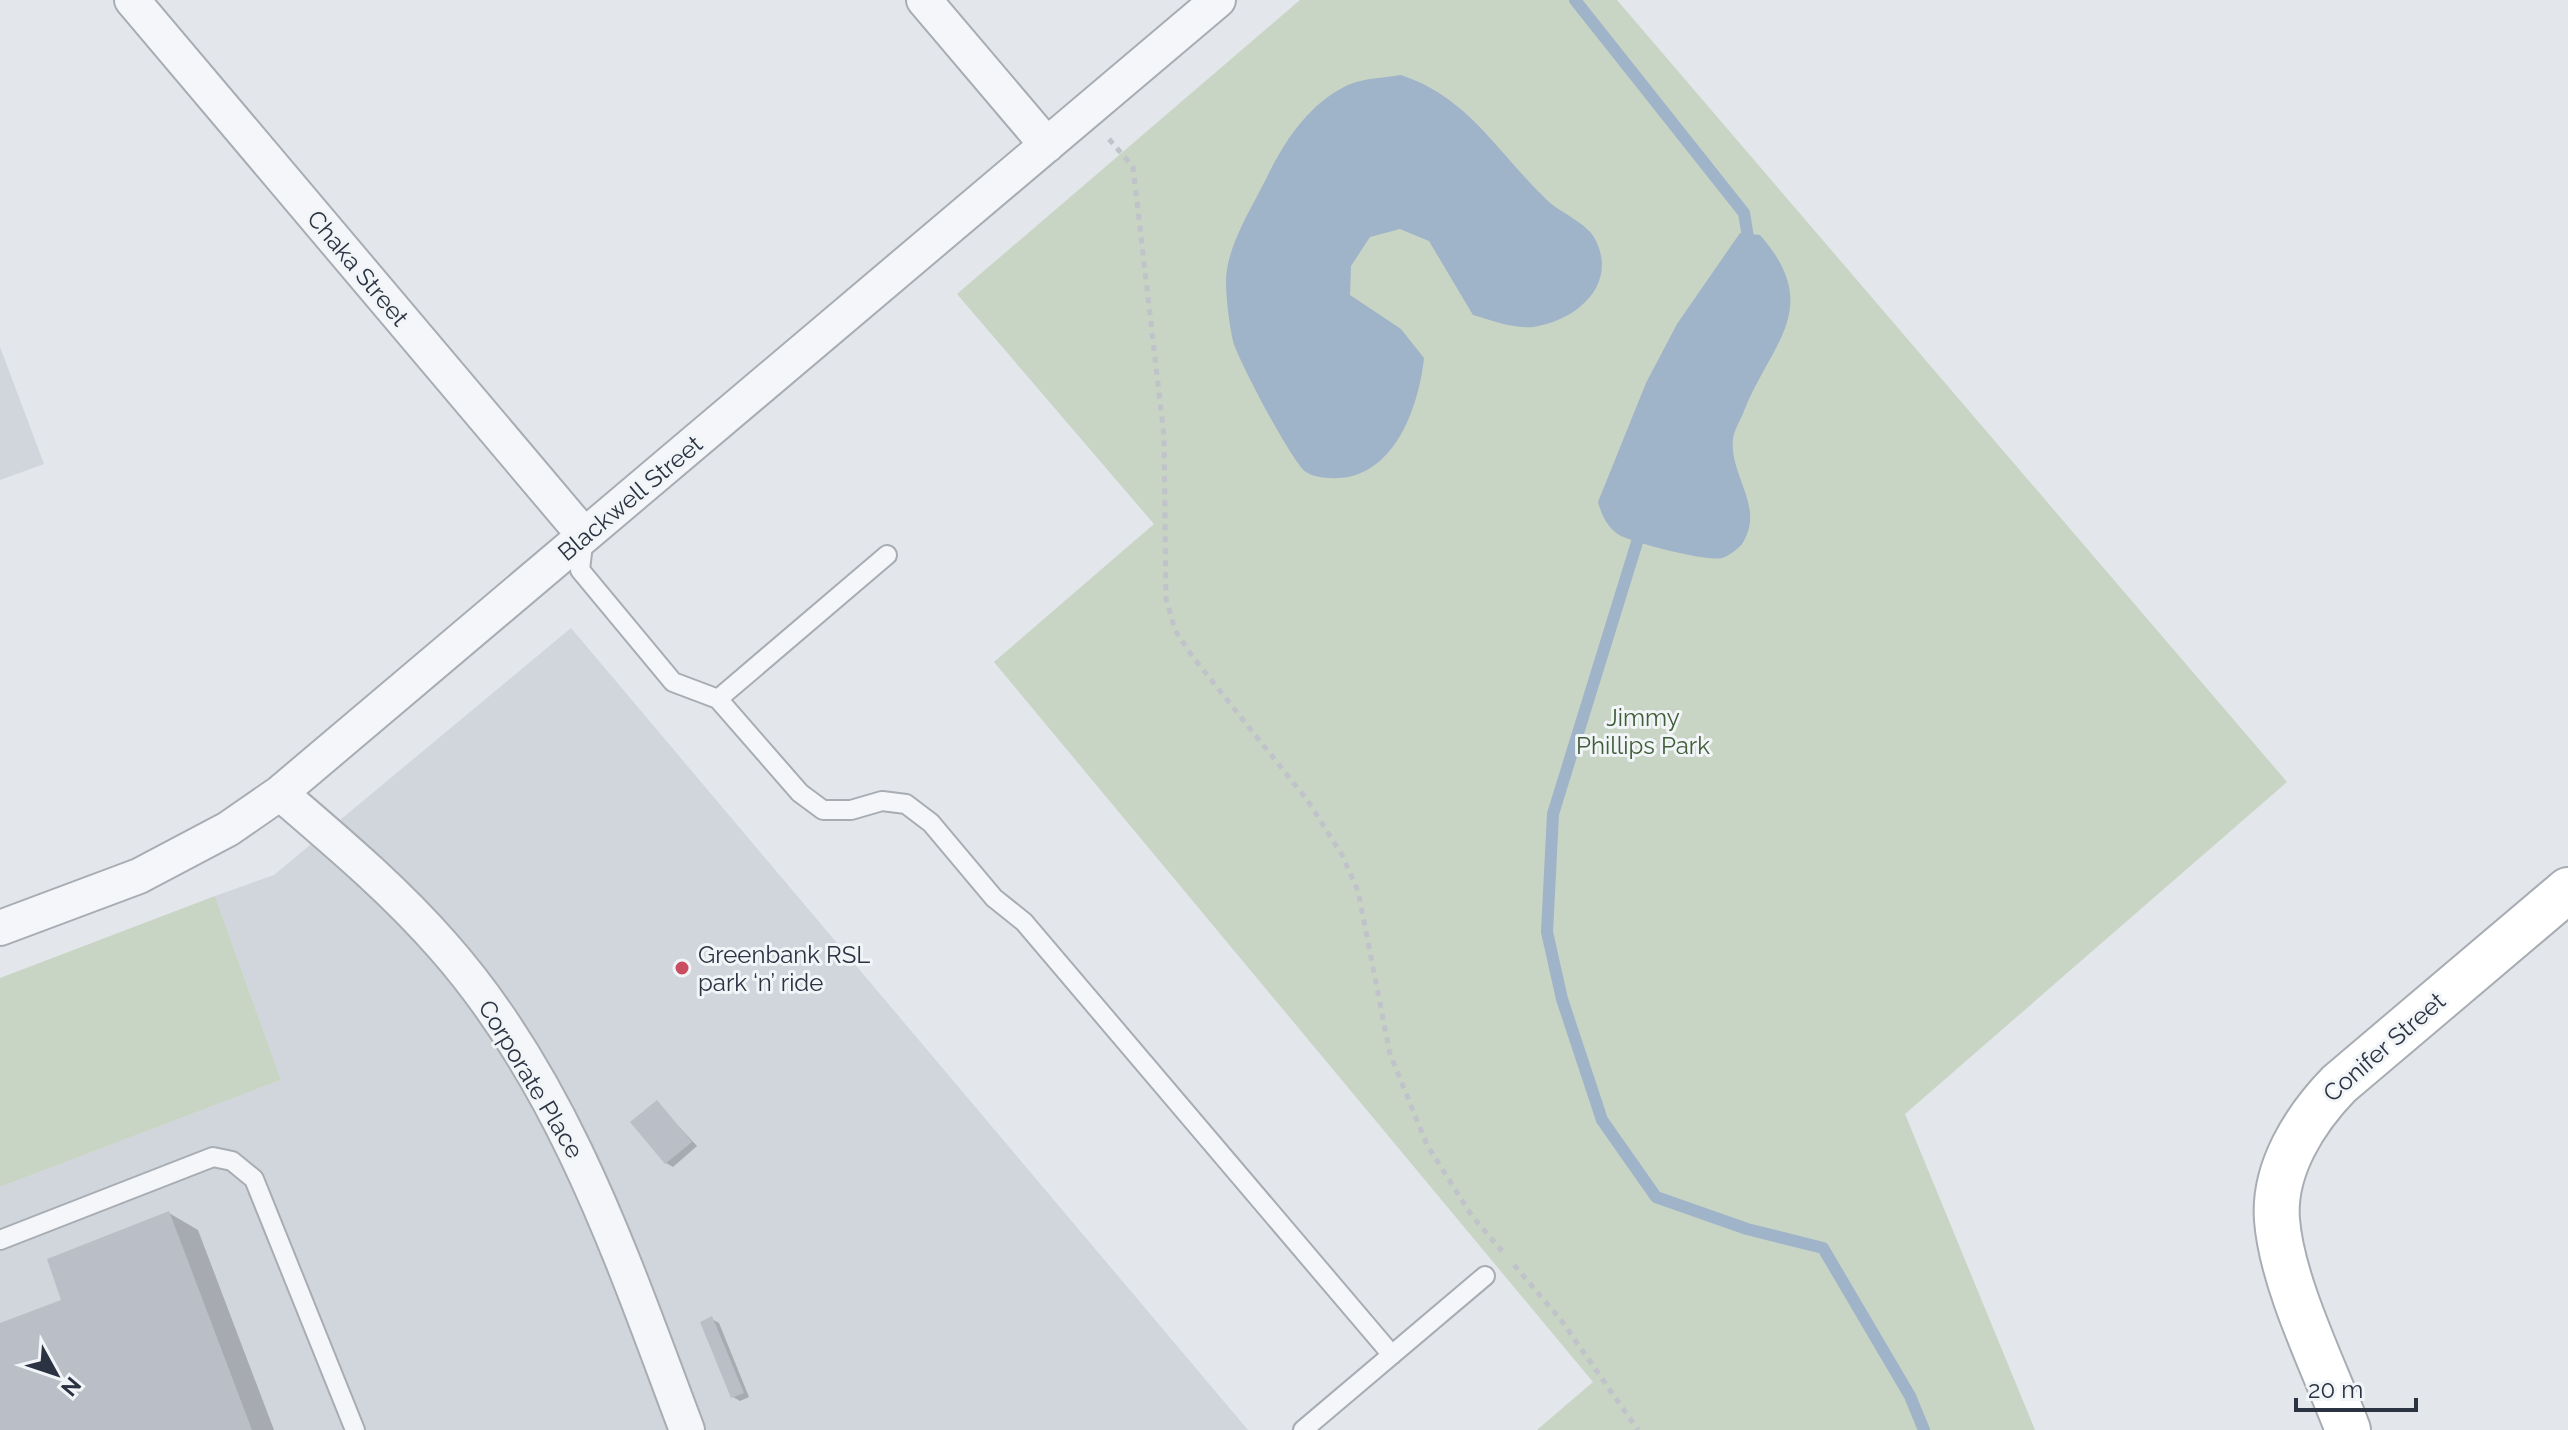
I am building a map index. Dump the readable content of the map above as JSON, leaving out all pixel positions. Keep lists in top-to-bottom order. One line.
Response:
{"streets":{"street":["Chaka Street","Blackwell Street","Conifer Street","Corporate Place"]},"crossings":[["Chaka Street","Blackwell Street"],["Blackwell Street","Corporate Place"]],"parks":["Jimmy Phillips Park"],"places":["Greenbank RSL park ‘n’ ride"],"scale_bar":"20 m","north":"bottom right"}
